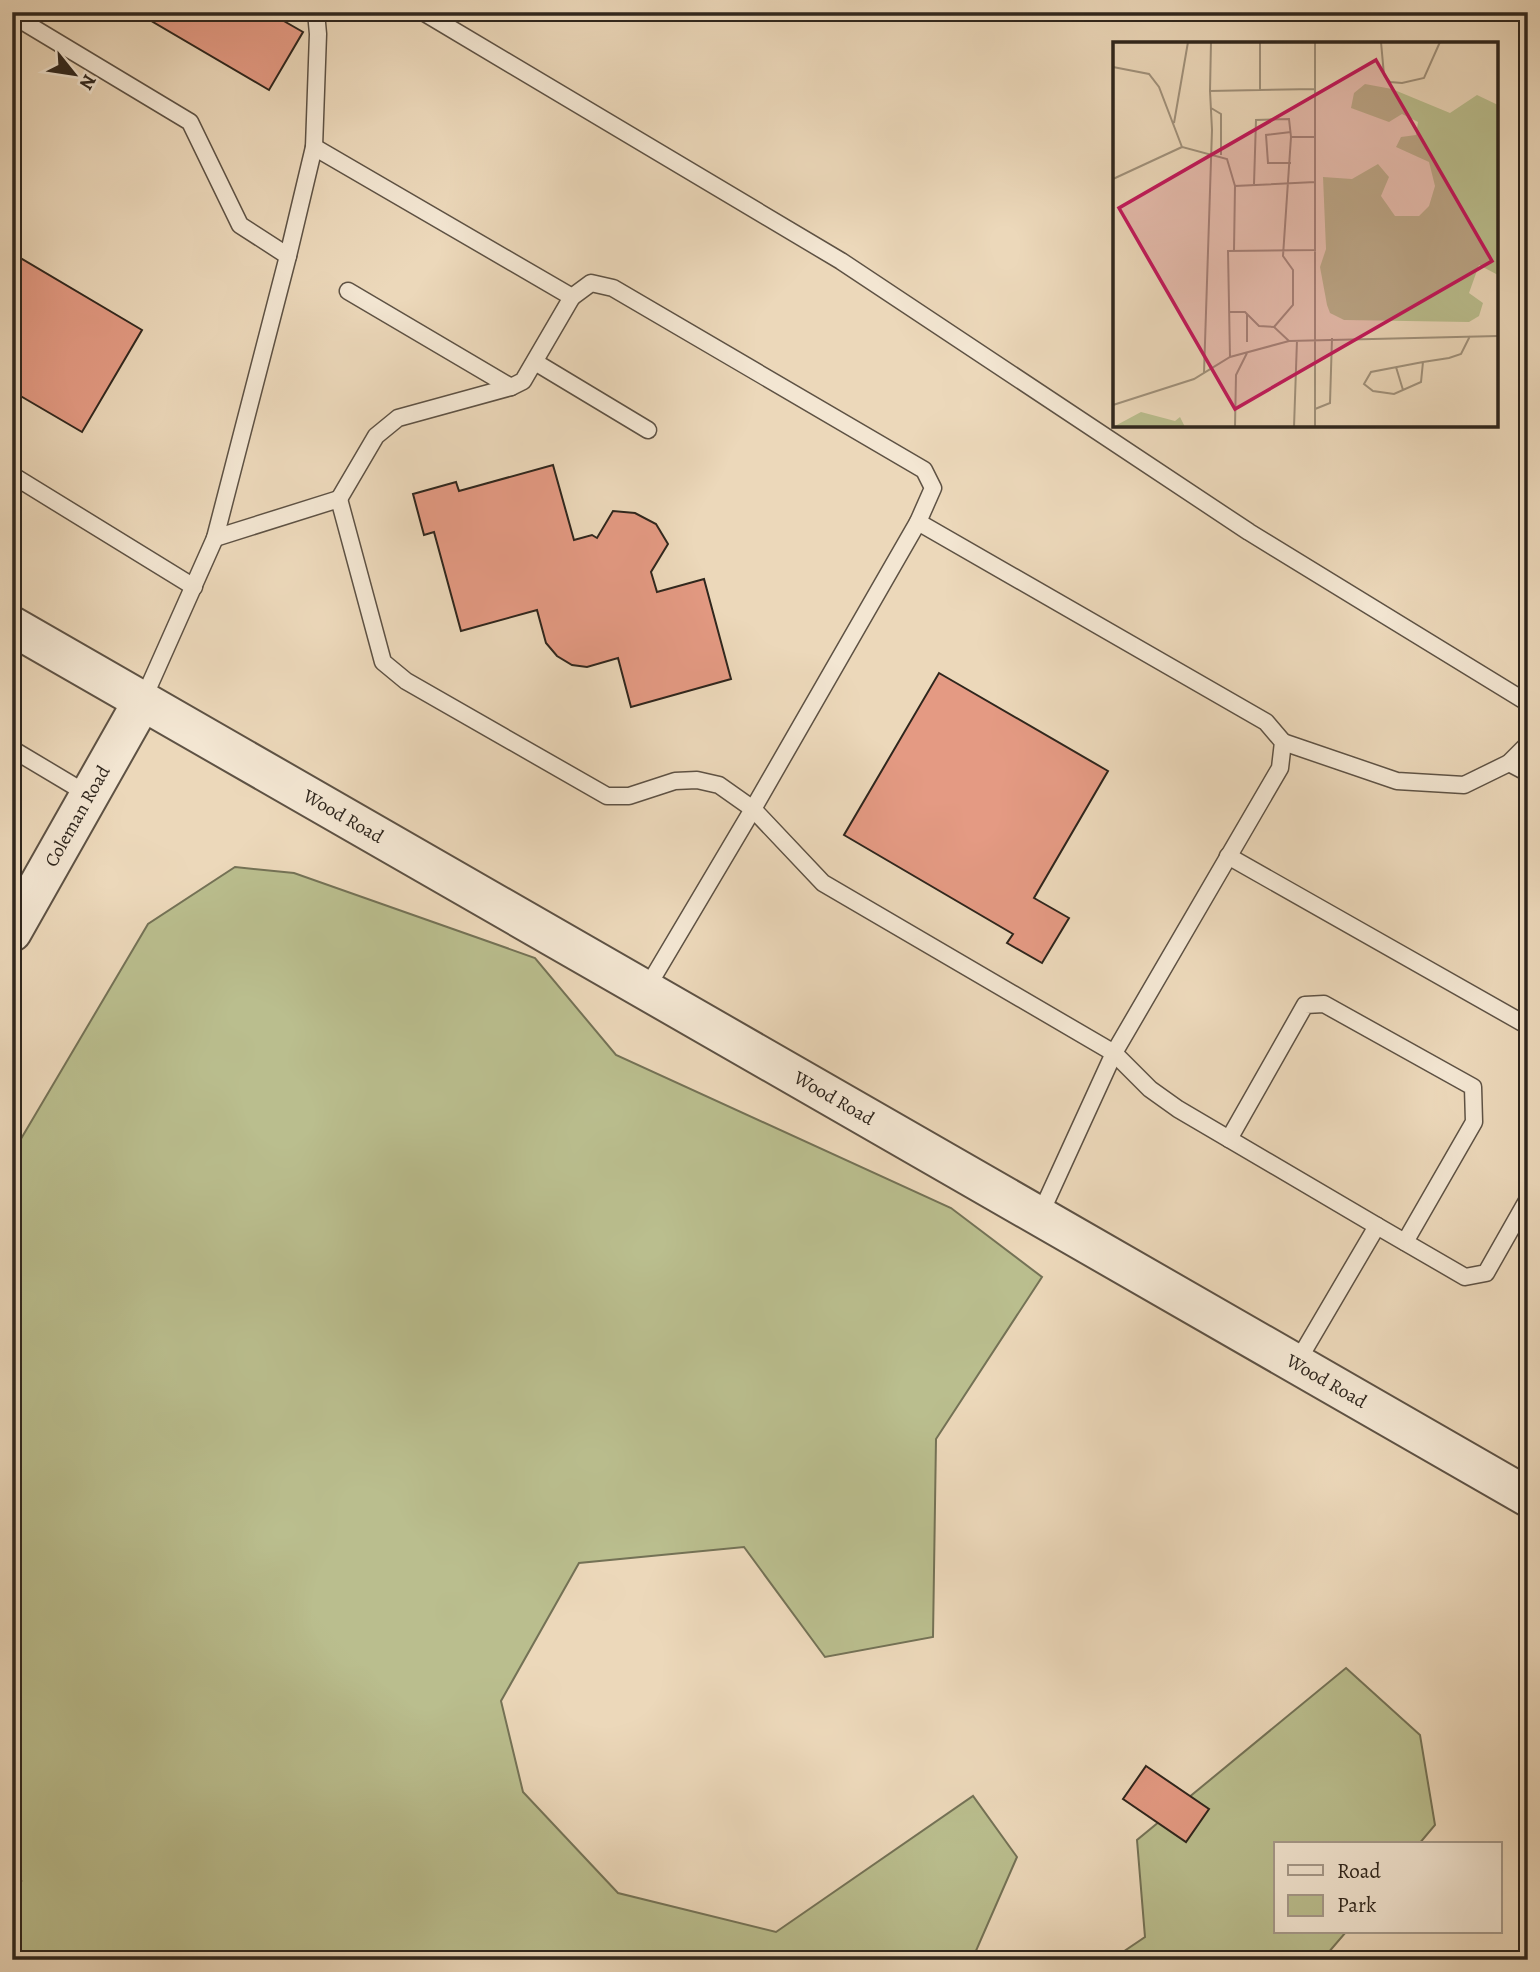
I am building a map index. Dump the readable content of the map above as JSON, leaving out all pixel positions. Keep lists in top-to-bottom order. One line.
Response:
{"streets":{"street":["Coleman Road","Wood Road"]},"crossings":[["Coleman Road","Wood Road"]],"legend":["Road","Park"],"north":"bottom right"}
